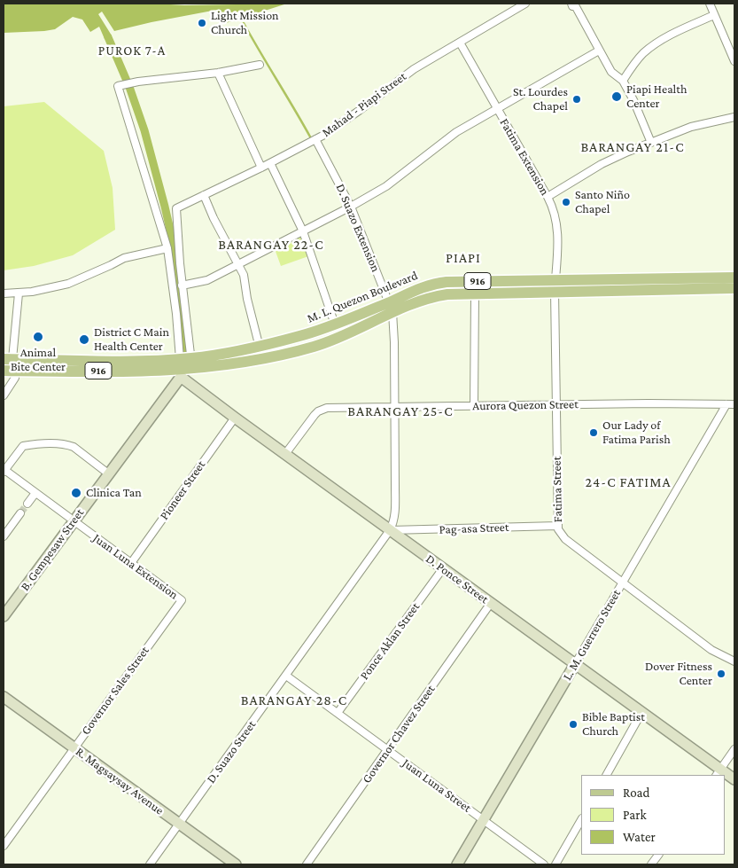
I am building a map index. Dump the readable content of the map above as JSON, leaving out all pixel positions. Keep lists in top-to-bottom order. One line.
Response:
{"streets":{"main road":["916","M. L. Quezon Boulevard"],"street":["Mahad - Piapi Street","Fatima Extension","D. Suazo Extension","Aurora Quezon Street","Fatima Street","Pioneer Street","Pag-asa Street","B. Gempesaw Street","Juan Luna Extension","D. Ponce Street","L. M. Guerrero Street","Ponce Aklan Street","Governor Sales Street","Governor Chavez Street","D. Suazo Street","R. Magsaysay Avenue","Juan Luna Street"]},"crossings":[["Mahad - Piapi Street","Fatima Extension"],["Mahad - Piapi Street","D. Suazo Extension"],["Fatima Extension","M. L. Quezon Boulevard"],["Fatima Extension","Fatima Street"],["D. Suazo Extension","M. L. Quezon Boulevard"],["D. Suazo Extension","Aurora Quezon Street"],["D. Suazo Extension","Pag-asa Street"],["D. Suazo Extension","D. Ponce Street"],["D. Suazo Extension","D. Suazo Street"],["M. L. Quezon Boulevard","Fatima Street"],["M. L. Quezon Boulevard","B. Gempesaw Street"],["M. L. Quezon Boulevard","D. Ponce Street"],["Aurora Quezon Street","Fatima Street"],["Aurora Quezon Street","D. Ponce Street"],["Aurora Quezon Street","L. M. Guerrero Street"],["Fatima Street","Pag-asa Street"],["Fatima Street","L. M. Guerrero Street"],["Pioneer Street","Juan Luna Extension"],["Pioneer Street","D. Ponce Street"],["Pag-asa Street","D. Ponce Street"],["Pag-asa Street","D. Suazo Street"],["B. Gempesaw Street","Juan Luna Extension"],["B. Gempesaw Street","D. Ponce Street"],["Juan Luna Extension","Governor Sales Street"],["D. Ponce Street","L. M. Guerrero Street"],["D. Ponce Street","Ponce Aklan Street"],["D. Ponce Street","Governor Chavez Street"],["D. Ponce Street","D. Suazo Street"],["L. M. Guerrero Street","Juan Luna Street"],["Ponce Aklan Street","Juan Luna Street"],["Governor Sales Street","R. Magsaysay Avenue"],["Governor Chavez Street","Juan Luna Street"],["D. Suazo Street","R. Magsaysay Avenue"],["D. Suazo Street","Juan Luna Street"]],"districts":["PUROK 7-A","BARANGAY 21-C","BARANGAY 22-C","PIAPI","BARANGAY 25-C","24-C FATIMA","BARANGAY 28-C"],"places":["Light Mission Church","Piapi Health Center","St. Lourdes Chapel","Santo Niño Chapel","Animal Bite Center","District C Main Health Center","Our Lady of Fatima Parish","Clinica Tan","Dover Fitness Center","Bible Baptist Church"],"legend":["Road","Park","Water"]}
